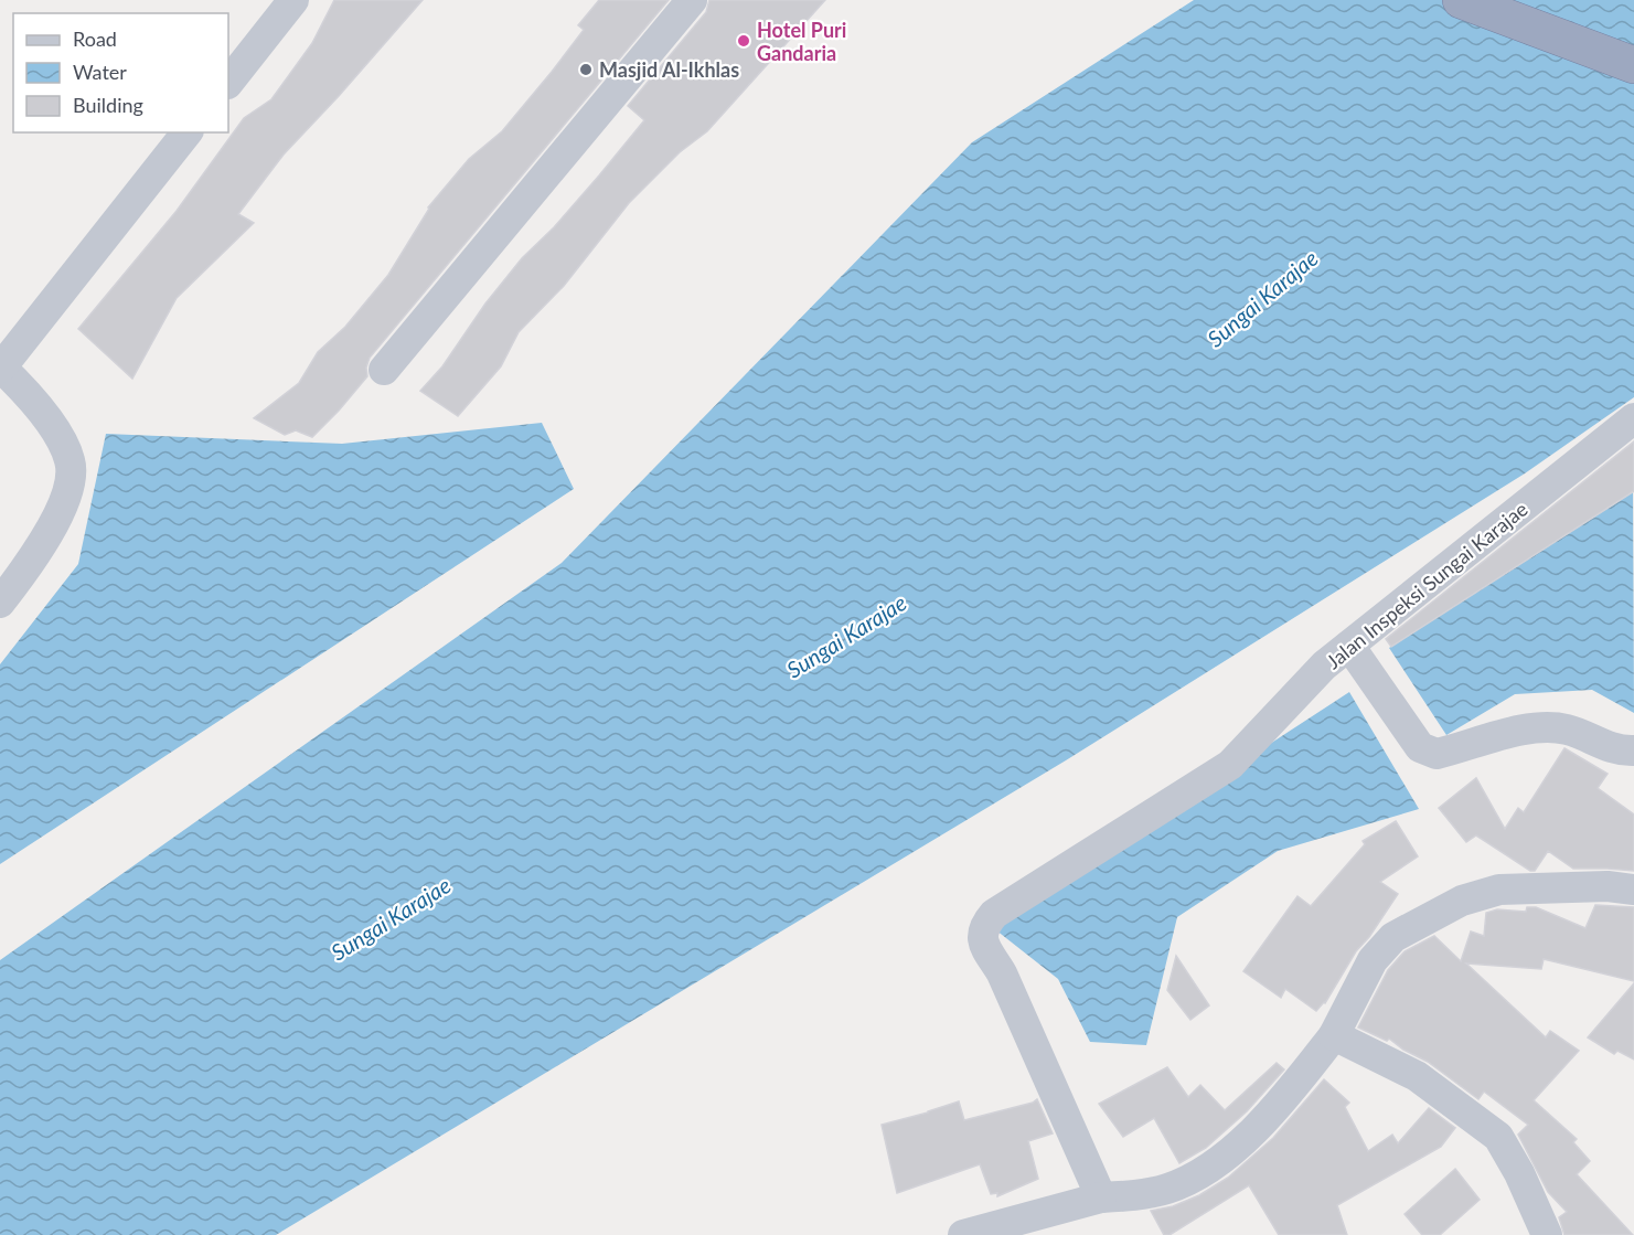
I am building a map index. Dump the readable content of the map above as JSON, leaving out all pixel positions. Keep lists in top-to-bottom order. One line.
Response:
{"streets":{"street":["Jalan Inspeksi Sungai Karajae"]},"water":["Sungai Karajae"],"places":["Hotel Puri Gandaria","Masjid Al-Ikhlas"],"legend":["Road","Water","Building"]}
